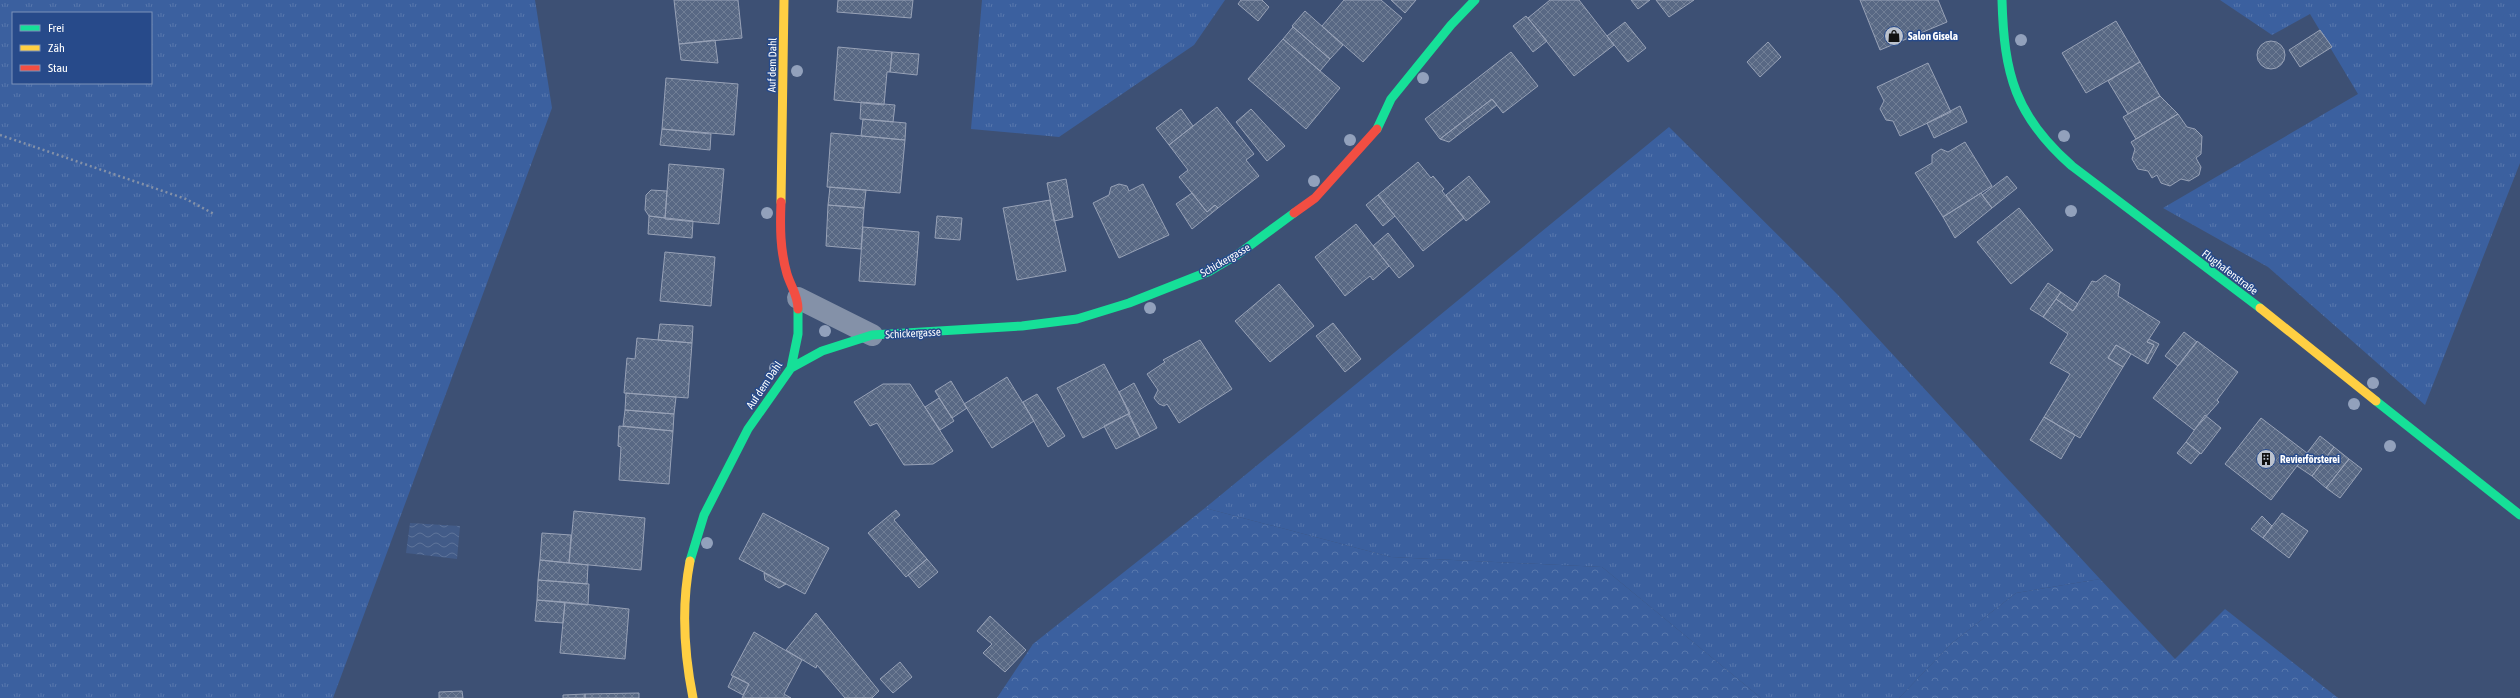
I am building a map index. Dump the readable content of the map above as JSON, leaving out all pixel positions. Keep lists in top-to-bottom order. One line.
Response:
{"streets":{"street":["Auf dem Dahl","Schickergasse","Flughafenstraße"]},"crossings":[["Auf dem Dahl","Schickergasse"]],"places":{"shop":["Salon Gisela"],"building":["Revierförsterei"]},"legend":["Frei","Zäh","Stau"]}
